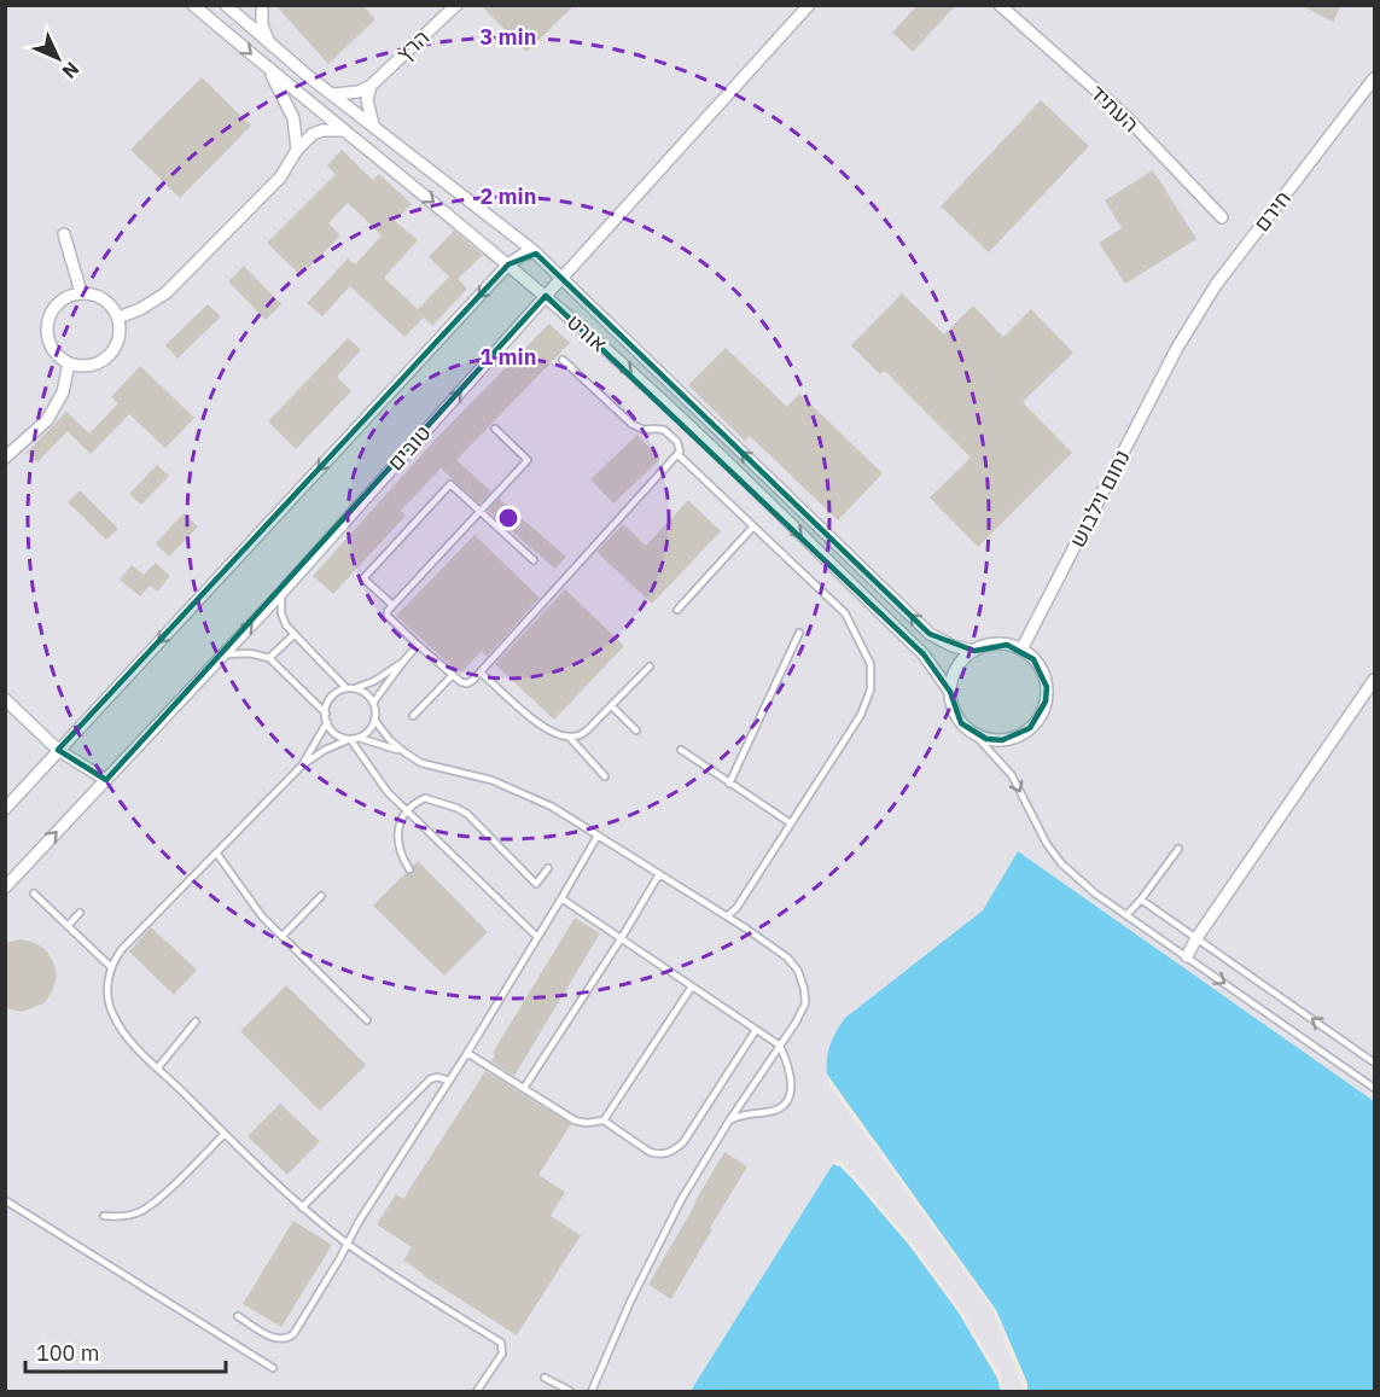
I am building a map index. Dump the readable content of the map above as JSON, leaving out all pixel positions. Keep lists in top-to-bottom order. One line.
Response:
{"streets":{"street":["הרץ","העתיד","חירם","אורט","טובים","נחום וילבוש"]},"crossings":[["חירם","נחום וילבוש"],["אורט","טובים"],["אורט","נחום וילבוש"]],"scale_bar":"100 m","north":"bottom right","rings":["3 min","2 min","1 min"]}
